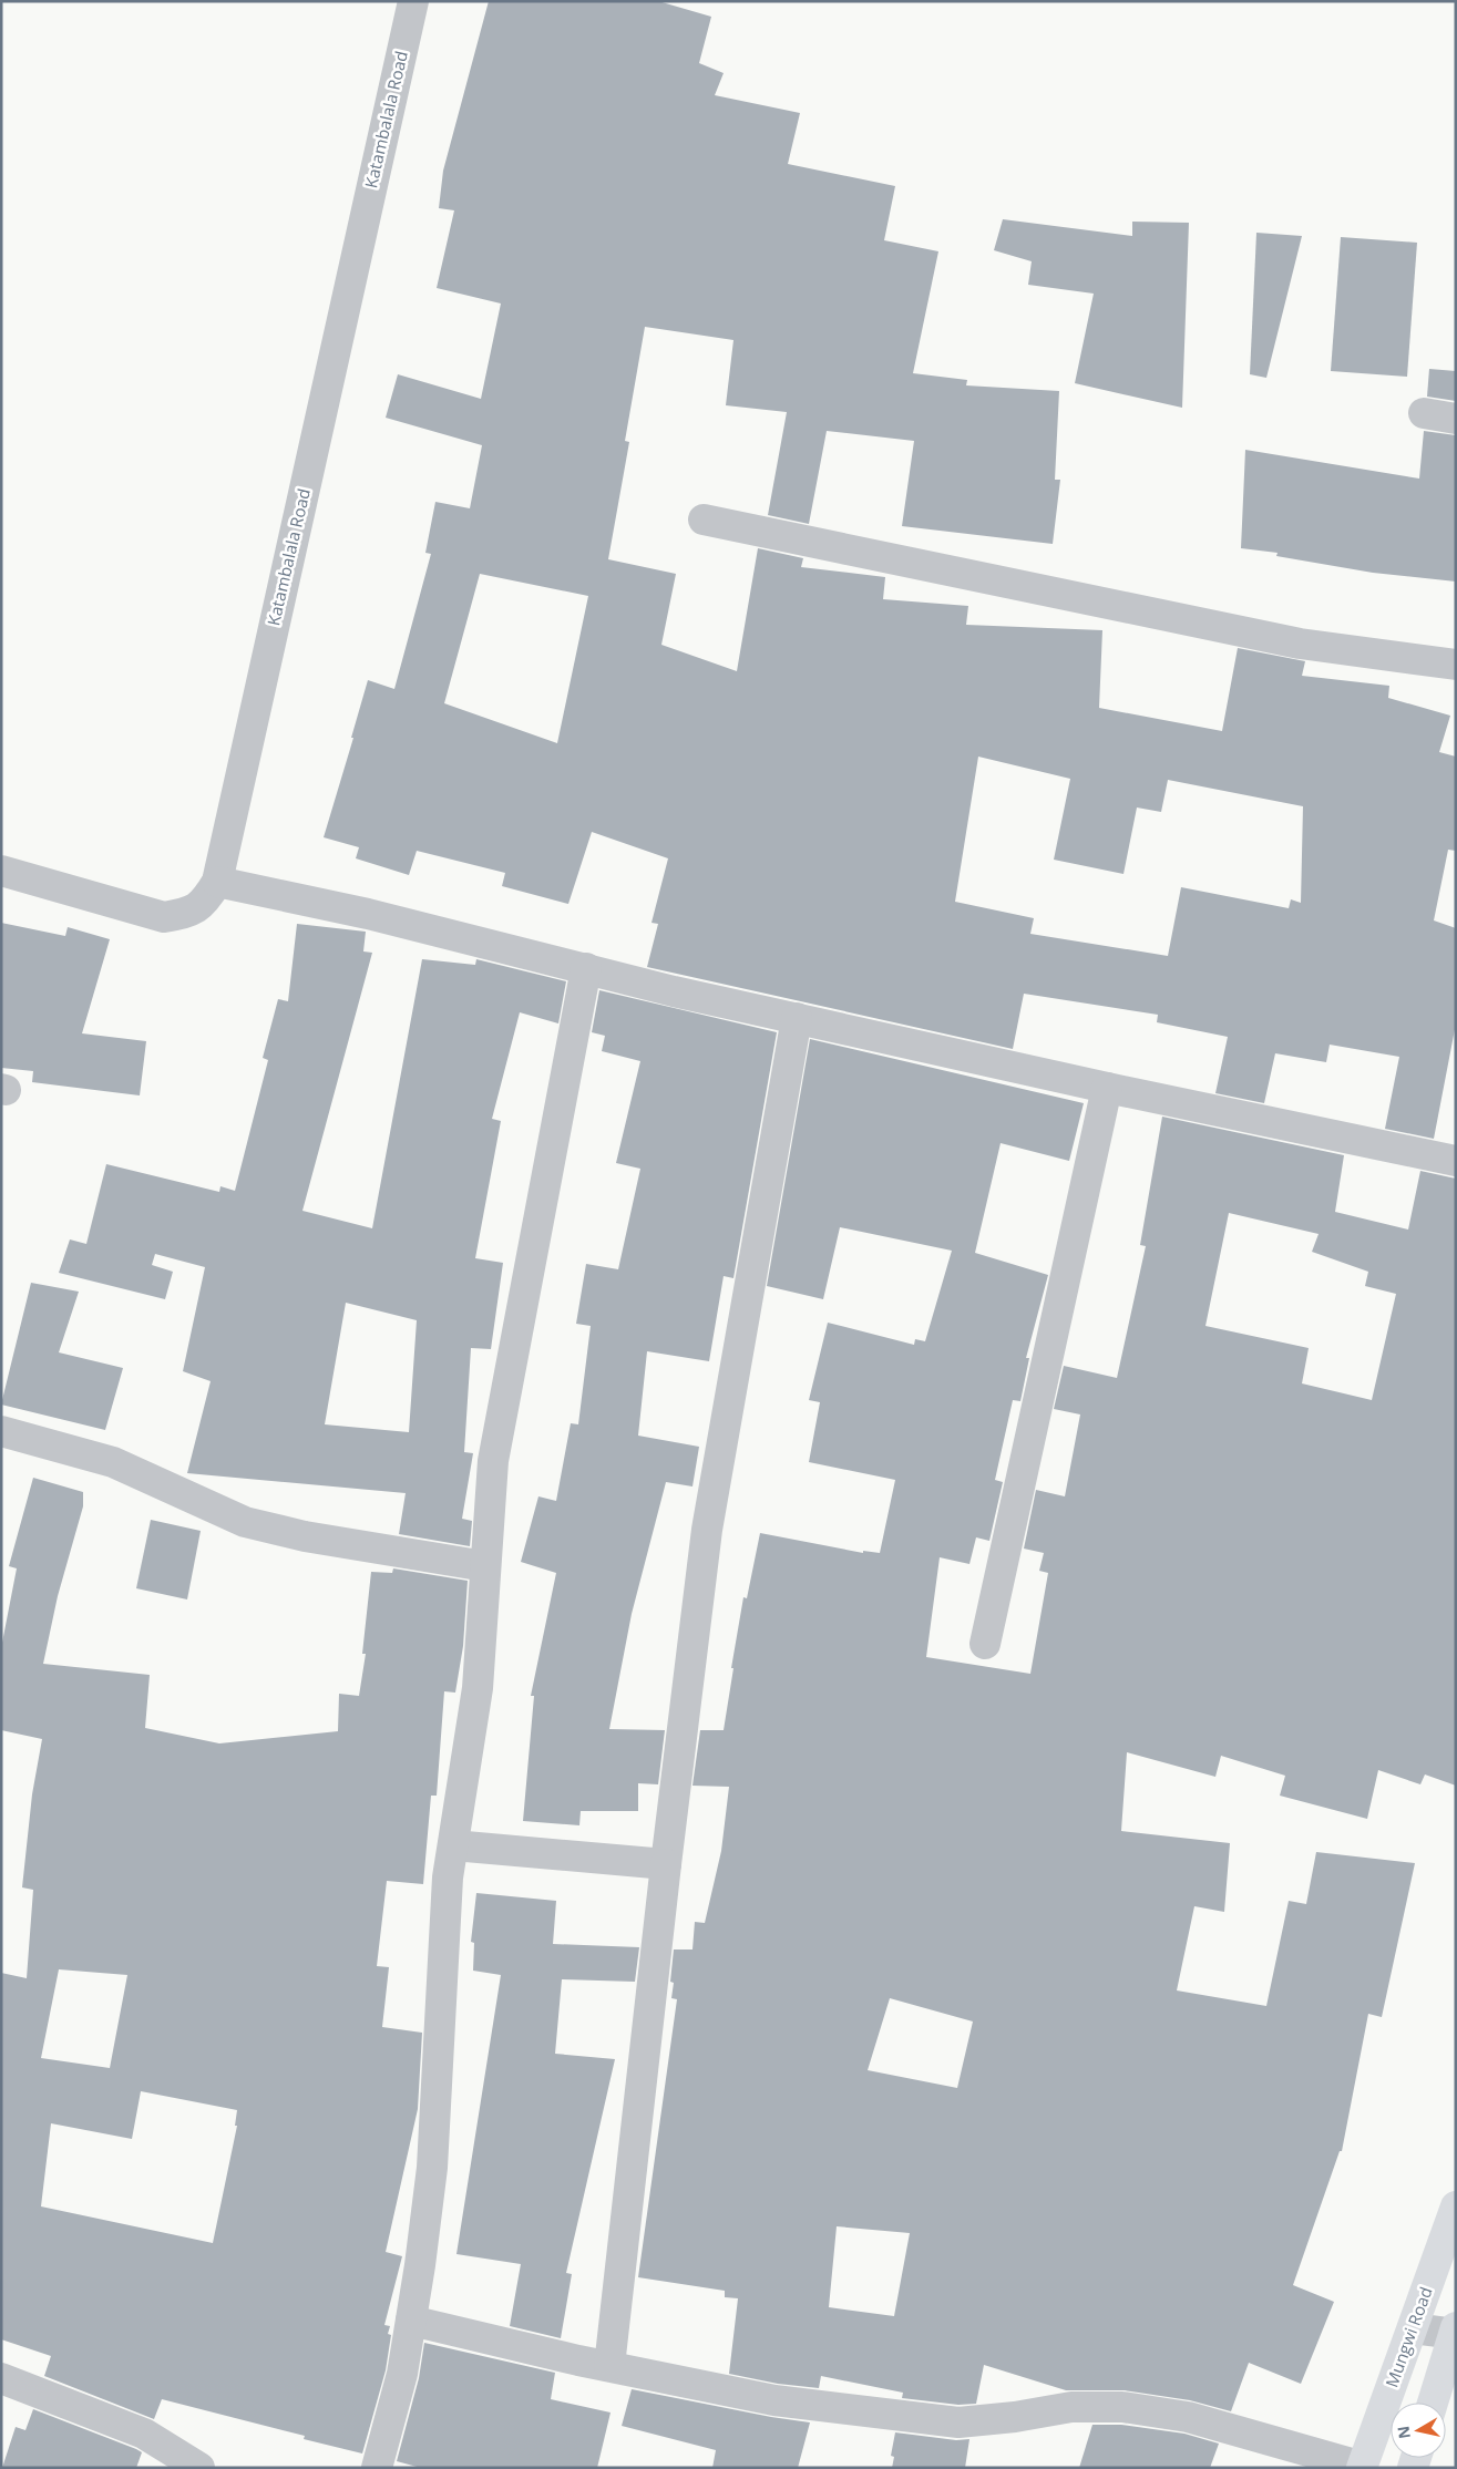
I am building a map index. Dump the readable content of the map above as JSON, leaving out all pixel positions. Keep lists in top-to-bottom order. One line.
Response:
{"streets":{"main road":["Mungwi Road"],"street":["Katambalala Road"]},"north":"left"}
